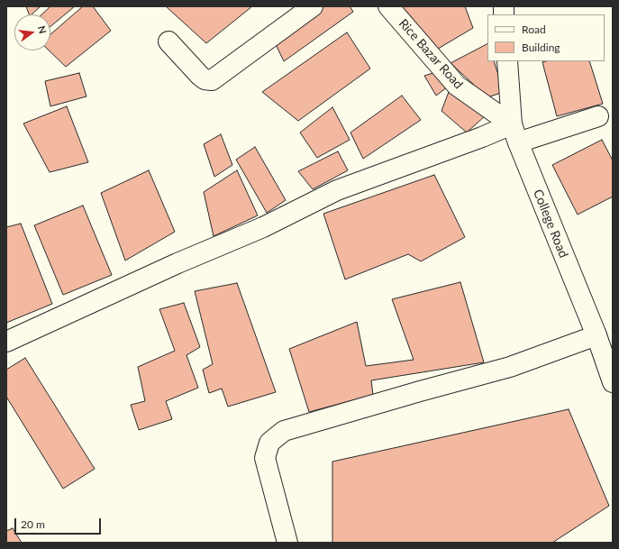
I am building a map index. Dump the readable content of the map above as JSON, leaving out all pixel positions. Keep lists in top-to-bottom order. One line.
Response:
{"streets":{"street":["Rice Bazar Road","College Road"]},"crossings":[["Rice Bazar Road","College Road"]],"legend":["Road","Building"],"scale_bar":"20 m","north":"right"}
